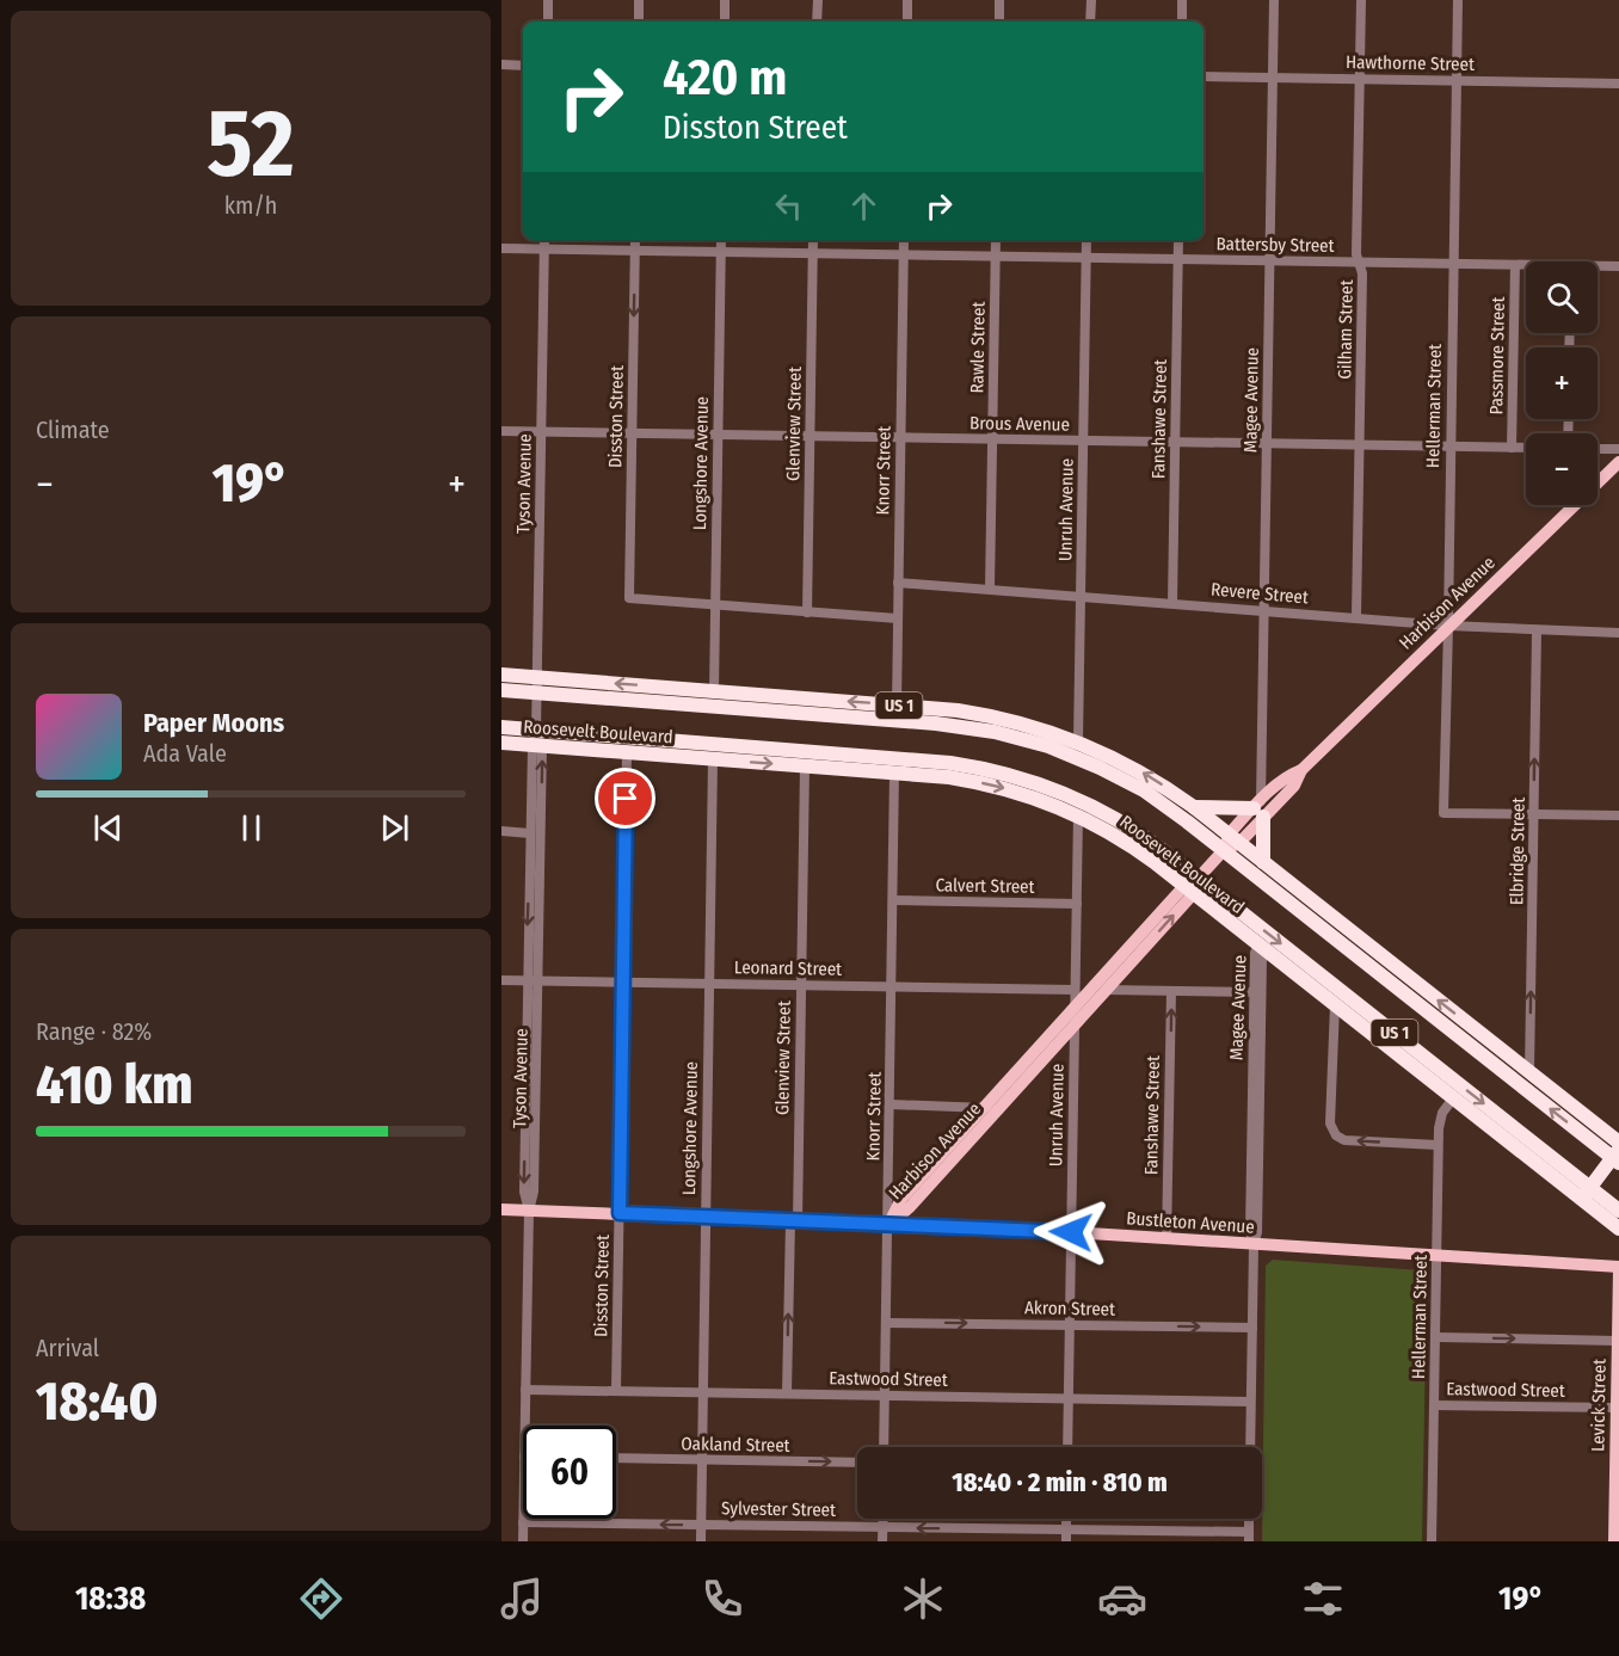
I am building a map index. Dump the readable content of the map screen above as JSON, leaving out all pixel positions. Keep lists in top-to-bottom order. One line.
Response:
{"streets":{"highway":["US 1","Roosevelt Boulevard"],"main road":["Harbison Avenue","Bustleton Avenue","Levick Street"],"street":["Hawthorne Street","Battersby Street","Gilham Street","Rawle Street","Passmore Street","Magee Avenue","Hellerman Street","Disston Street","Fanshawe Street","Glenview Street","Brous Avenue","Longshore Avenue","Knorr Street","Tyson Avenue","Unruh Avenue","Revere Street","Elbridge Street","Calvert Street","Leonard Street","Akron Street","Eastwood Street","Oakland Street","Sylvester Street"]},"crossings":[["Hawthorne Street","Gilham Street"],["Hawthorne Street","Magee Avenue"],["Hawthorne Street","Hellerman Street"],["Battersby Street","Gilham Street"],["Battersby Street","Rawle Street"],["Battersby Street","Passmore Street"],["Battersby Street","Magee Avenue"],["Battersby Street","Hellerman Street"],["Battersby Street","Disston Street"],["Battersby Street","Fanshawe Street"],["Battersby Street","Glenview Street"],["Battersby Street","Longshore Avenue"],["Battersby Street","Knorr Street"],["Battersby Street","Tyson Avenue"],["Battersby Street","Unruh Avenue"],["Gilham Street","Brous Avenue"],["Gilham Street","Revere Street"],["Rawle Street","Brous Avenue"],["Rawle Street","Revere Street"],["Passmore Street","Brous Avenue"],["Magee Avenue","Brous Avenue"],["Magee Avenue","Revere Street"],["Magee Avenue","Harbison Avenue"],["Magee Avenue","Roosevelt Boulevard"],["Magee Avenue","Bustleton Avenue"],["Magee Avenue","Akron Street"],["Magee Avenue","Eastwood Street"],["Hellerman Street","Brous Avenue"],["Hellerman Street","Revere Street"],["Hellerman Street","Harbison Avenue"],["Hellerman Street","Roosevelt Boulevard"],["Hellerman Street","Elbridge Street"],["Hellerman Street","Bustleton Avenue"],["Hellerman Street","Eastwood Street"],["Disston Street","Brous Avenue"],["Disston Street","Longshore Avenue"],["Disston Street","Roosevelt Boulevard"],["Disston Street","Leonard Street"],["Disston Street","Bustleton Avenue"],["Disston Street","Eastwood Street"],["Fanshawe Street","Brous Avenue"],["Fanshawe Street","Revere Street"],["Fanshawe Street","Bustleton Avenue"],["Glenview Street","Brous Avenue"],["Glenview Street","Roosevelt Boulevard"],["Glenview Street","Leonard Street"],["Glenview Street","Bustleton Avenue"],["Glenview Street","Eastwood Street"],["Brous Avenue","Longshore Avenue"],["Brous Avenue","Knorr Street"],["Brous Avenue","Tyson Avenue"],["Brous Avenue","Unruh Avenue"],["Longshore Avenue","Roosevelt Boulevard"],["Longshore Avenue","Leonard Street"],["Longshore Avenue","Bustleton Avenue"],["Longshore Avenue","Eastwood Street"],["Longshore Avenue","Oakland Street"],["Longshore Avenue","Sylvester Street"],["Knorr Street","Revere Street"],["Knorr Street","Harbison Avenue"],["Knorr Street","Roosevelt Boulevard"],["Knorr Street","Calvert Street"],["Knorr Street","Leonard Street"],["Knorr Street","Bustleton Avenue"],["Knorr Street","Akron Street"],["Knorr Street","Eastwood Street"],["Tyson Avenue","Roosevelt Boulevard"],["Tyson Avenue","Leonard Street"],["Tyson Avenue","Bustleton Avenue"],["Tyson Avenue","Eastwood Street"],["Tyson Avenue","Sylvester Street"],["Unruh Avenue","Revere Street"],["Unruh Avenue","Harbison Avenue"],["Unruh Avenue","Roosevelt Boulevard"],["Unruh Avenue","Calvert Street"],["Unruh Avenue","Leonard Street"],["Unruh Avenue","Bustleton Avenue"],["Unruh Avenue","Akron Street"],["Unruh Avenue","Eastwood Street"],["Revere Street","Harbison Avenue"],["Revere Street","Elbridge Street"],["Harbison Avenue","Roosevelt Boulevard"],["Harbison Avenue","Bustleton Avenue"],["Roosevelt Boulevard","Elbridge Street"],["Bustleton Avenue","Levick Street"],["Eastwood Street","Levick Street"]],"one_way":["Fanshawe Street","Elbridge Street","Akron Street","Oakland Street","Sylvester Street"],"page":{"tile":[["52","km/h"],"Climate",["Range · 82%","410 km"],["Arrival","18:40"]],"turn":["420 m","Disston Street"],"map_buttons":["+","−"],"heat":["−","19°","+"],"song":["Paper Moons","Ada Vale"],"limit":"60","trip":"18:40 · 2 min · 810 m","tabs":["18:38","19°"]}}
